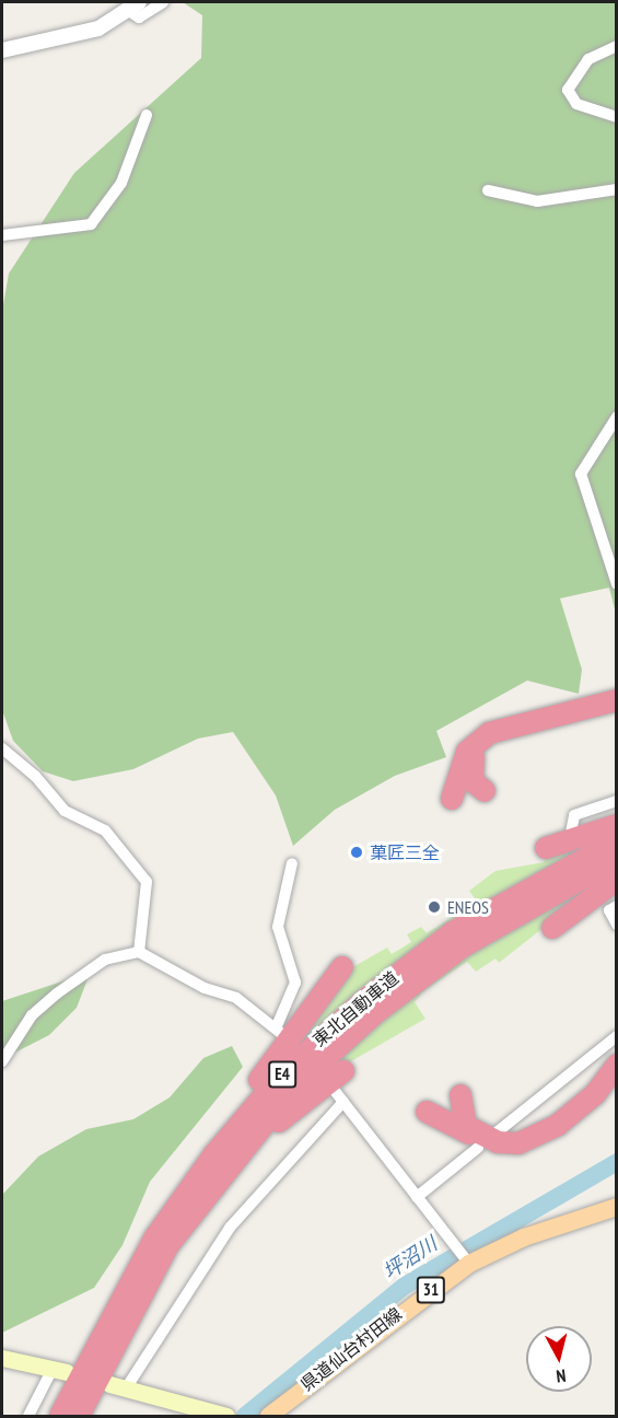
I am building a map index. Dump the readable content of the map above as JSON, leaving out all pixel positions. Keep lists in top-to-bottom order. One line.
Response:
{"streets":{"highway":["東北自動車道","E4"],"main road":["31","県道仙台村田線"]},"water":["坪沼川"],"places":["菓匠三全","ENEOS"],"north":"bottom"}
